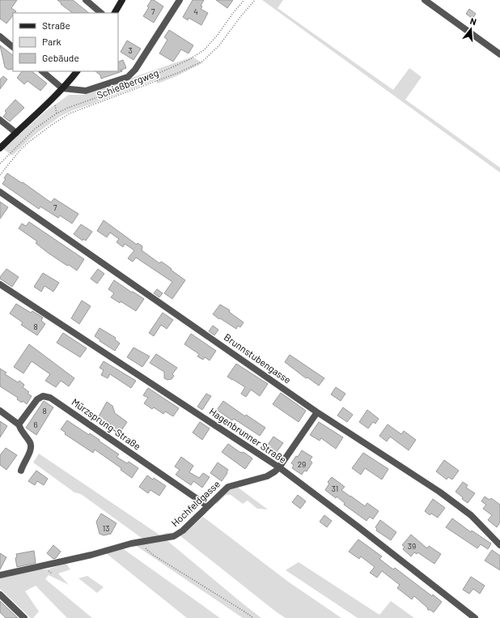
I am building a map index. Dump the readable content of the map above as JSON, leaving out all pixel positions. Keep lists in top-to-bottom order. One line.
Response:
{"streets":{"street":["Brunnstubengasse","Mürzsprung-Straße","Hagenbrunner Straße","Hochfeldgasse"],"path":["Schießbergweg"]},"crossings":[["Brunnstubengasse","Hochfeldgasse"],["Mürzsprung-Straße","Hochfeldgasse"],["Hagenbrunner Straße","Hochfeldgasse"]],"house_numbers":["7","4","3","7","8","8","6","29","31","13","39"],"legend":["Straße","Park","Gebäude"],"north":"top"}
